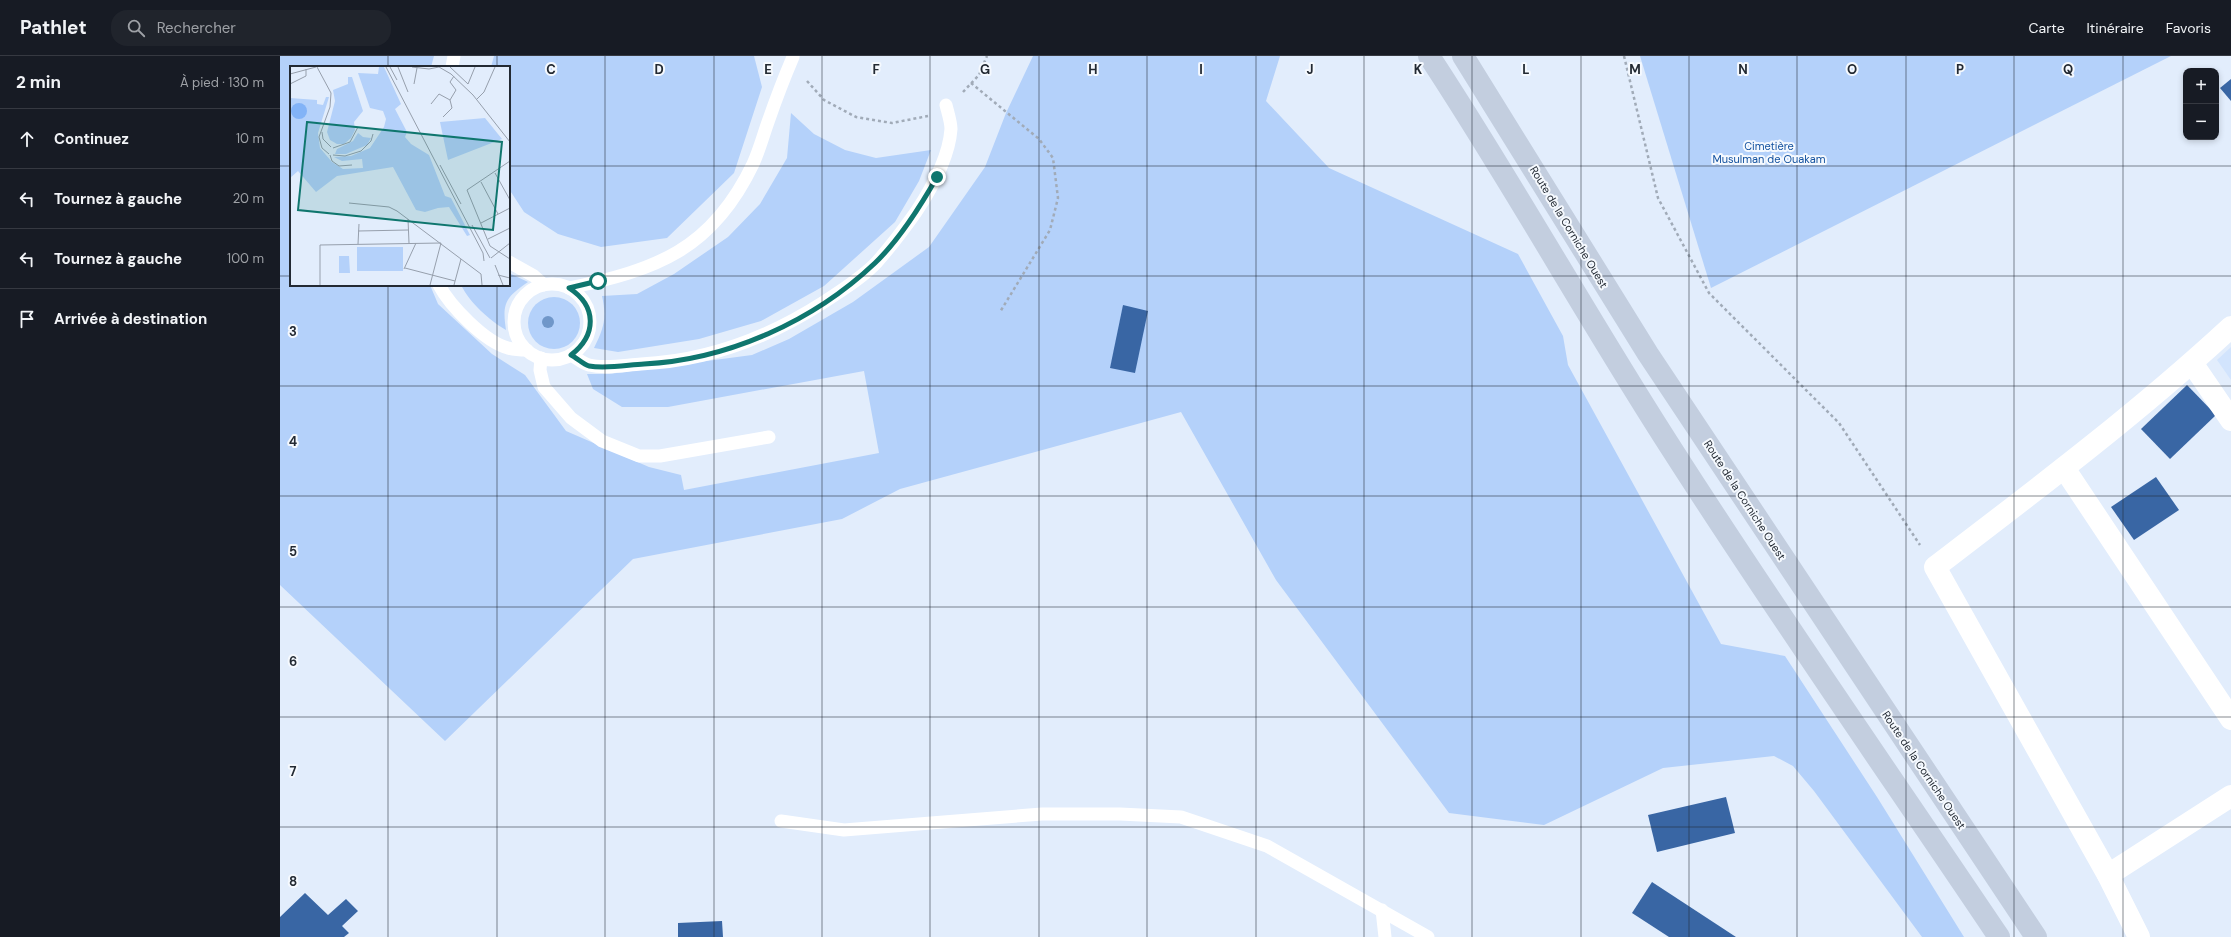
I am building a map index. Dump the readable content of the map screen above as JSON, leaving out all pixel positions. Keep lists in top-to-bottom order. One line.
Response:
{"streets":{"highway":["Route de la Corniche Ouest"]},"parks":["Cimetière Musulman de Ouakam"],"page":{"header":"Pathlet","search":"Rechercher","nav":["Carte","Itinéraire","Favoris"],"heading":["2 min","À pied · 130 m"],"map_buttons":["+","−"],"list":[["Continuez","10 m"],["Tournez à gauche","20 m"],["Tournez à gauche","100 m"],"Arrivée à destination"]},"grid":{"columns":["C","D","E","F","G","H","I","J","K","L","M","N","O","P","Q"],"rows":["3","4","5","6","7","8"]}}
